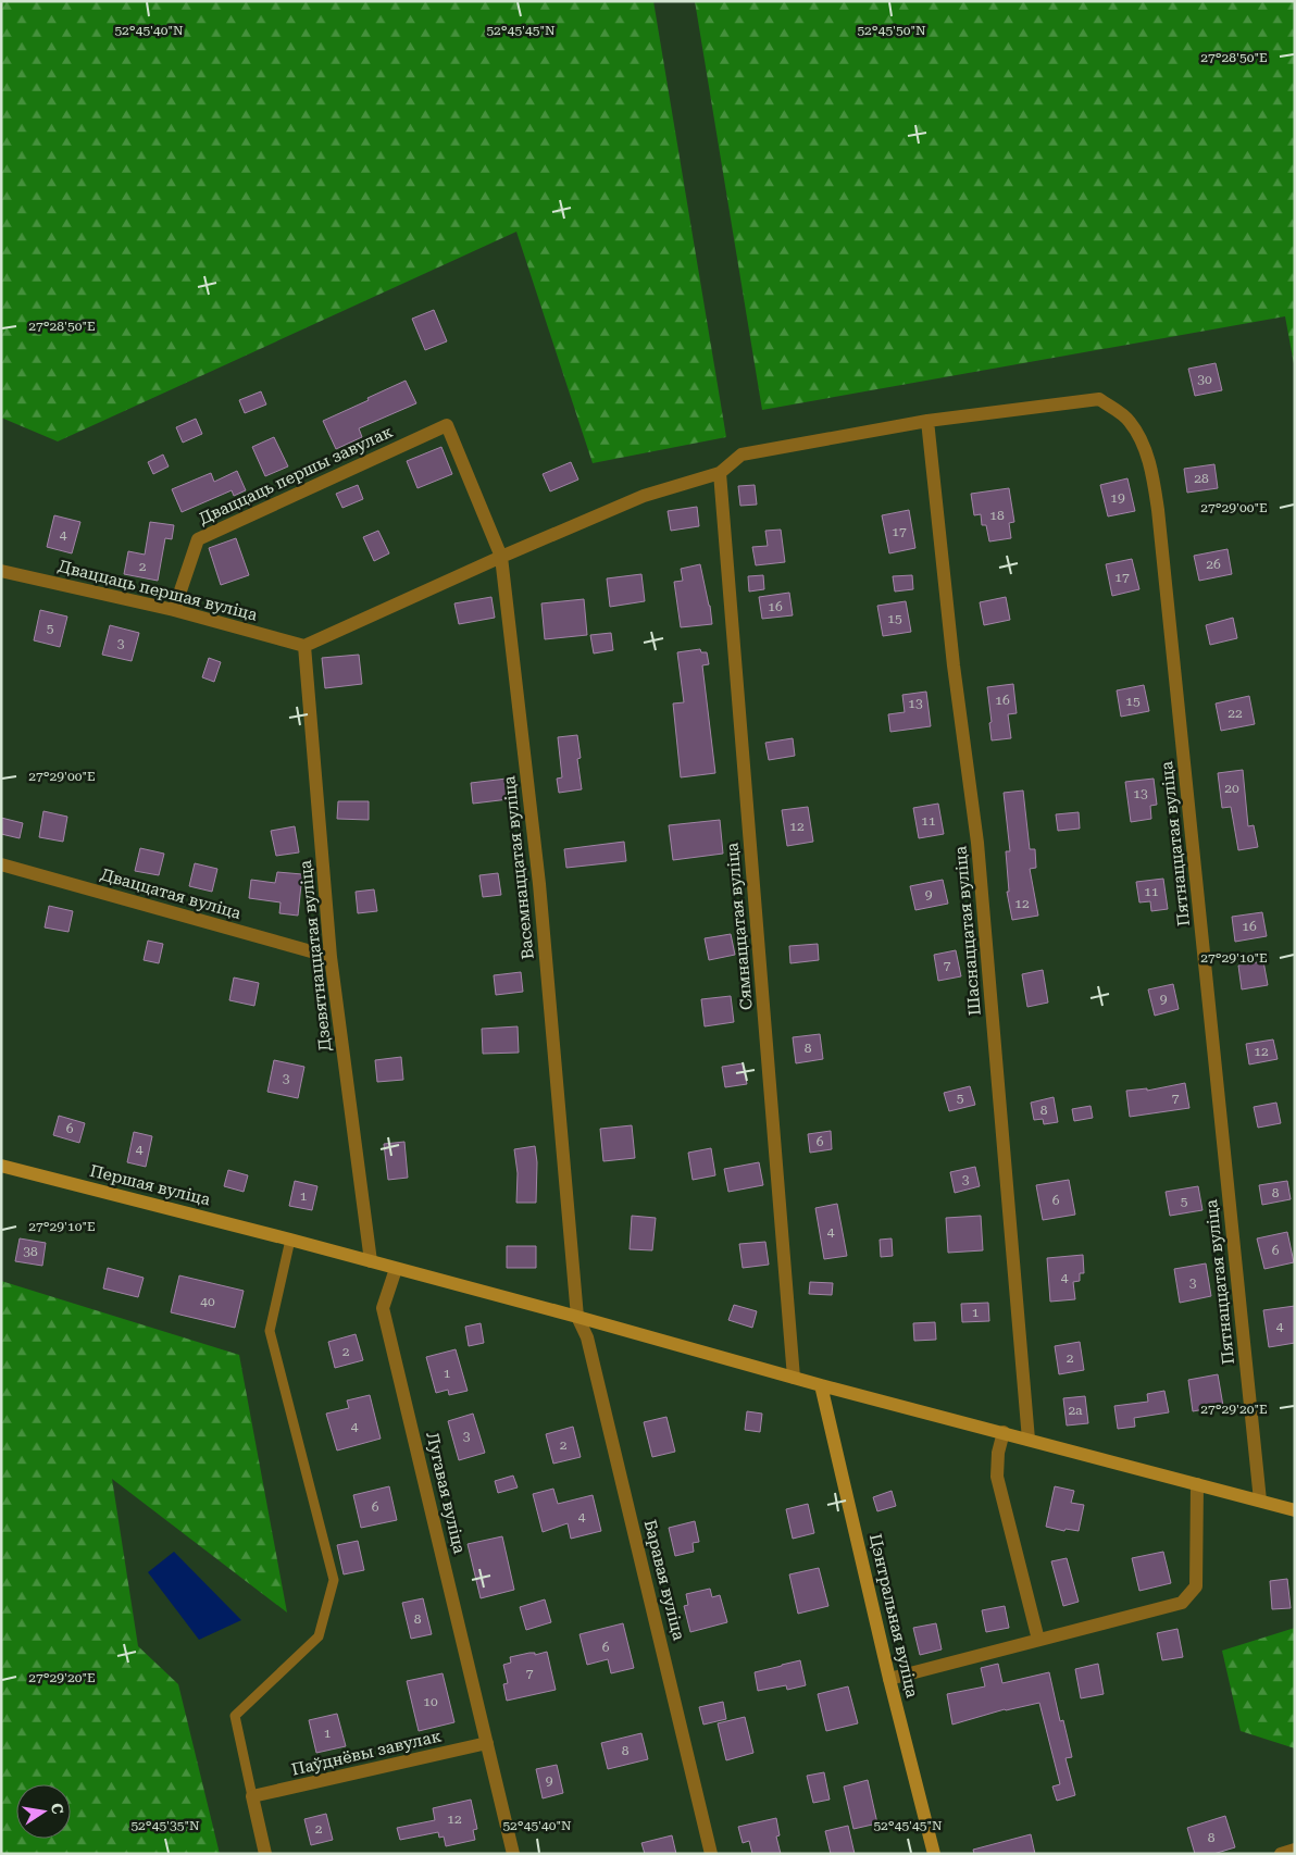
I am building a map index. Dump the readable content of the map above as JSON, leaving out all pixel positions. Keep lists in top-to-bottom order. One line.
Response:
{"streets":{"main road":["Першая вуліца","Цэнтральная вуліца"],"street":["Дваццаць першы завулак","Дваццаць першая вуліца","Пятнаццатая вуліца","Васемнаццатая вуліца","Дваццатая вуліца","Сямнаццатая вуліца","Шаснаццатая вуліца","Дзевятнаццатая вуліца","Лугавая вуліца","Баравая вуліца","Паўднёвы завулак"]},"crossings":[["Дваццаць першы завулак","Дваццаць першая вуліца"],["Дваццаць першы завулак","Васемнаццатая вуліца"],["Дваццаць першая вуліца","Дзевятнаццатая вуліца"],["Пятнаццатая вуліца","Шаснаццатая вуліца"],["Пятнаццатая вуліца","Першая вуліца"],["Васемнаццатая вуліца","Першая вуліца"],["Васемнаццатая вуліца","Баравая вуліца"],["Дваццатая вуліца","Дзевятнаццатая вуліца"],["Сямнаццатая вуліца","Першая вуліца"],["Шаснаццатая вуліца","Першая вуліца"],["Дзевятнаццатая вуліца","Першая вуліца"],["Першая вуліца","Лугавая вуліца"],["Першая вуліца","Баравая вуліца"],["Першая вуліца","Цэнтральная вуліца"],["Лугавая вуліца","Паўднёвы завулак"]],"house_numbers":["30","28","19","18","17","4","26","2","17","16","15","5","3","16","15","13","22","20","13","11","12","11","9","12","16","7","9","8","12","3","5","7","8","6","6","4","3","8","1","6","5","4","6","38","4","3","40","1","4","2","2","1","2а","4","3","2","6","4","8","6","7","10","1","8","9","12","2","8"],"north":"right","coordinates":["52°45'40\"N","52°45'45\"N","52°45'50\"N","27°28'50\"E","27°29'00\"E","27°29'10\"E","27°29'20\"E","52°45'35\"N"]}
